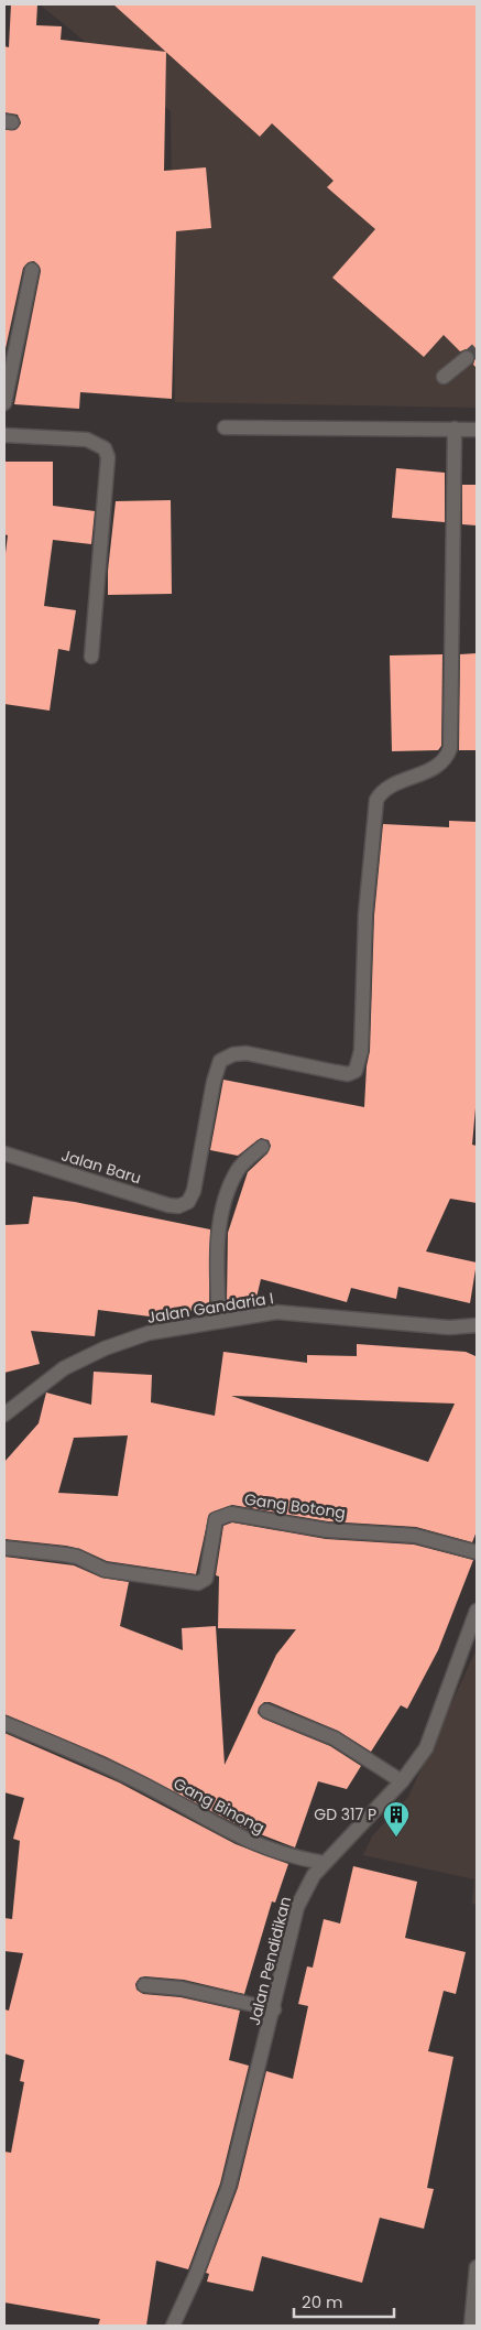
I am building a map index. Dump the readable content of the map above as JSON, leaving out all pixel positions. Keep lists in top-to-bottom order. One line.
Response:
{"streets":{"street":["Jalan Baru","Jalan Gandaria I","Gang Botong","Gang Binong","Jalan Pendidikan"]},"crossings":[["Gang Binong","Jalan Pendidikan"]],"places":{"building":["GD 317 P"]},"scale_bar":"20 m"}
